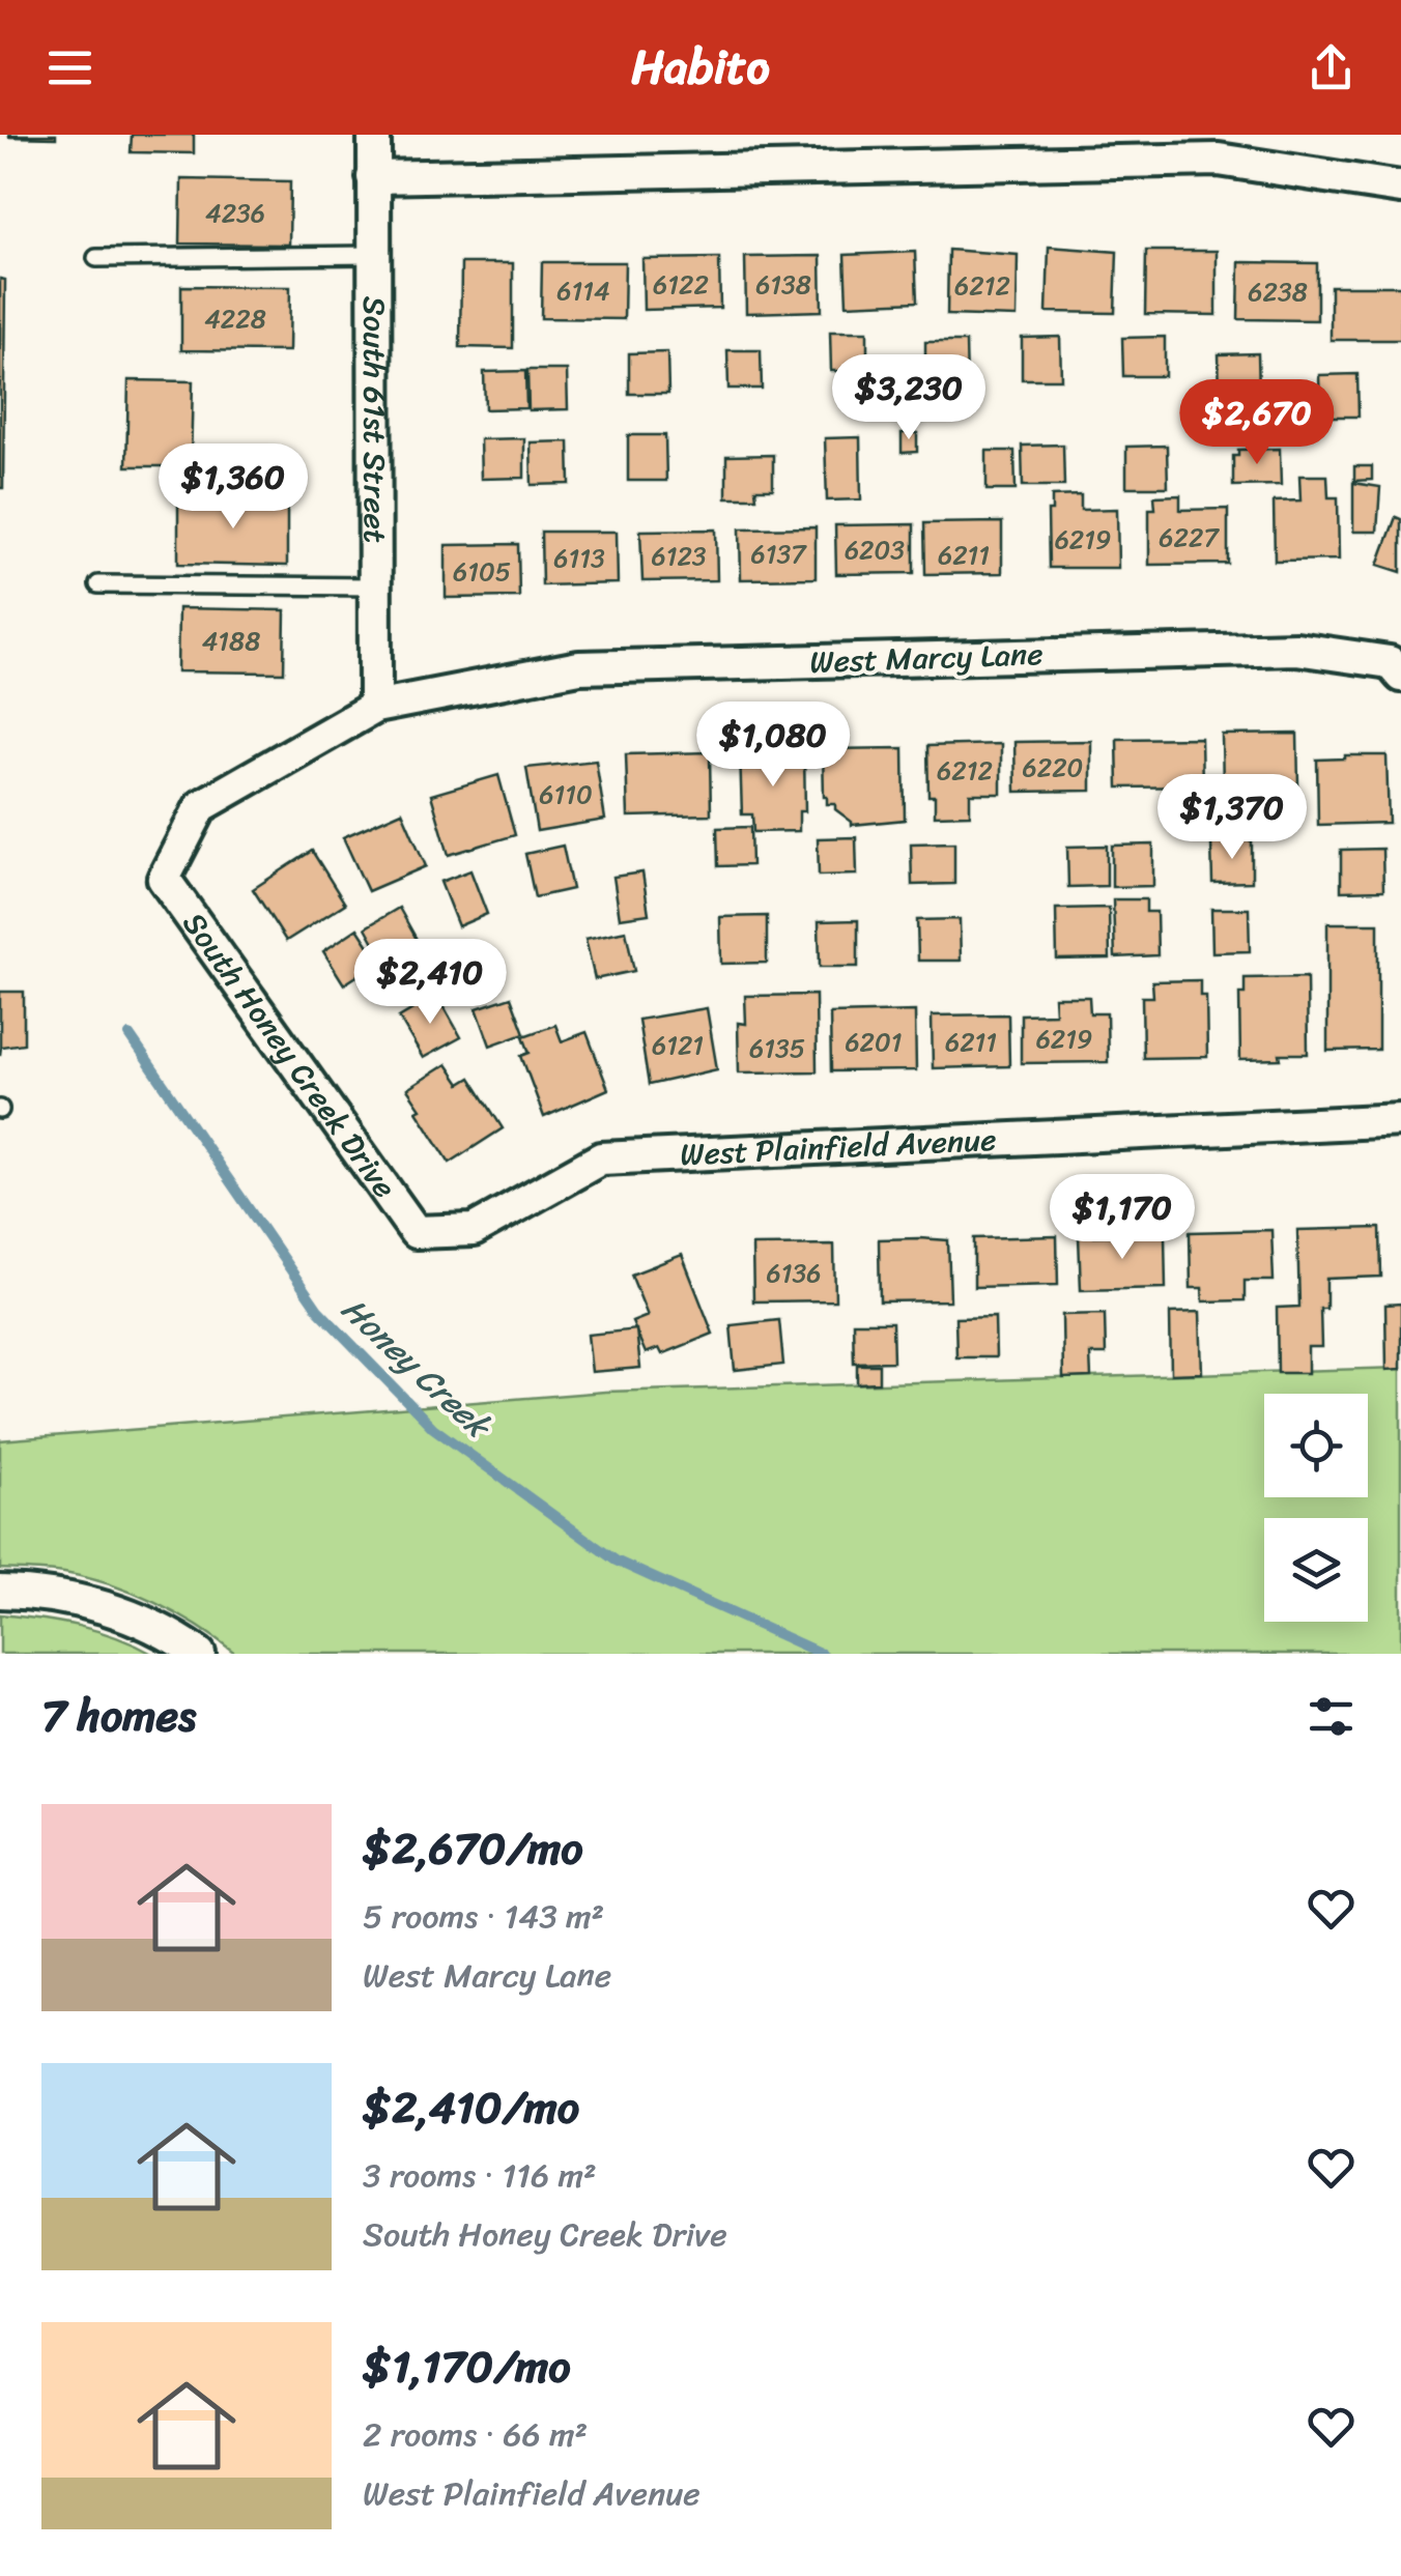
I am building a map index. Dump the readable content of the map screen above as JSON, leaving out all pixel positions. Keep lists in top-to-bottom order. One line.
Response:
{"streets":{"street":["South 61st Street","West Marcy Lane","South Honey Creek Drive","West Plainfield Avenue"]},"crossings":[["South 61st Street","West Marcy Lane"],["West Marcy Lane","South Honey Creek Drive"],["South Honey Creek Drive","West Plainfield Avenue"]],"water":["Honey Creek"],"house_numbers":["4236","6122","6138","6212","6114","6238","4228","6227","6219","6203","6137","6211","6123","6113","6105","4188","6220","6212","6110","6219","6201","6211","6121","6135","6136"],"page":{"header":"Habito","price":["$3,230","$2,670","$1,360","$1,080","$1,370","$2,410","$1,170"],"heading":"7 homes","list":[{"name":"$2,670/mo","note":"5 rooms · 143 m² · West Marcy Lane"},{"name":"$2,410/mo","note":"3 rooms · 116 m² · South Honey Creek Drive"},{"name":"$1,170/mo","note":"2 rooms · 66 m² · West Plainfield Avenue"}]}}
